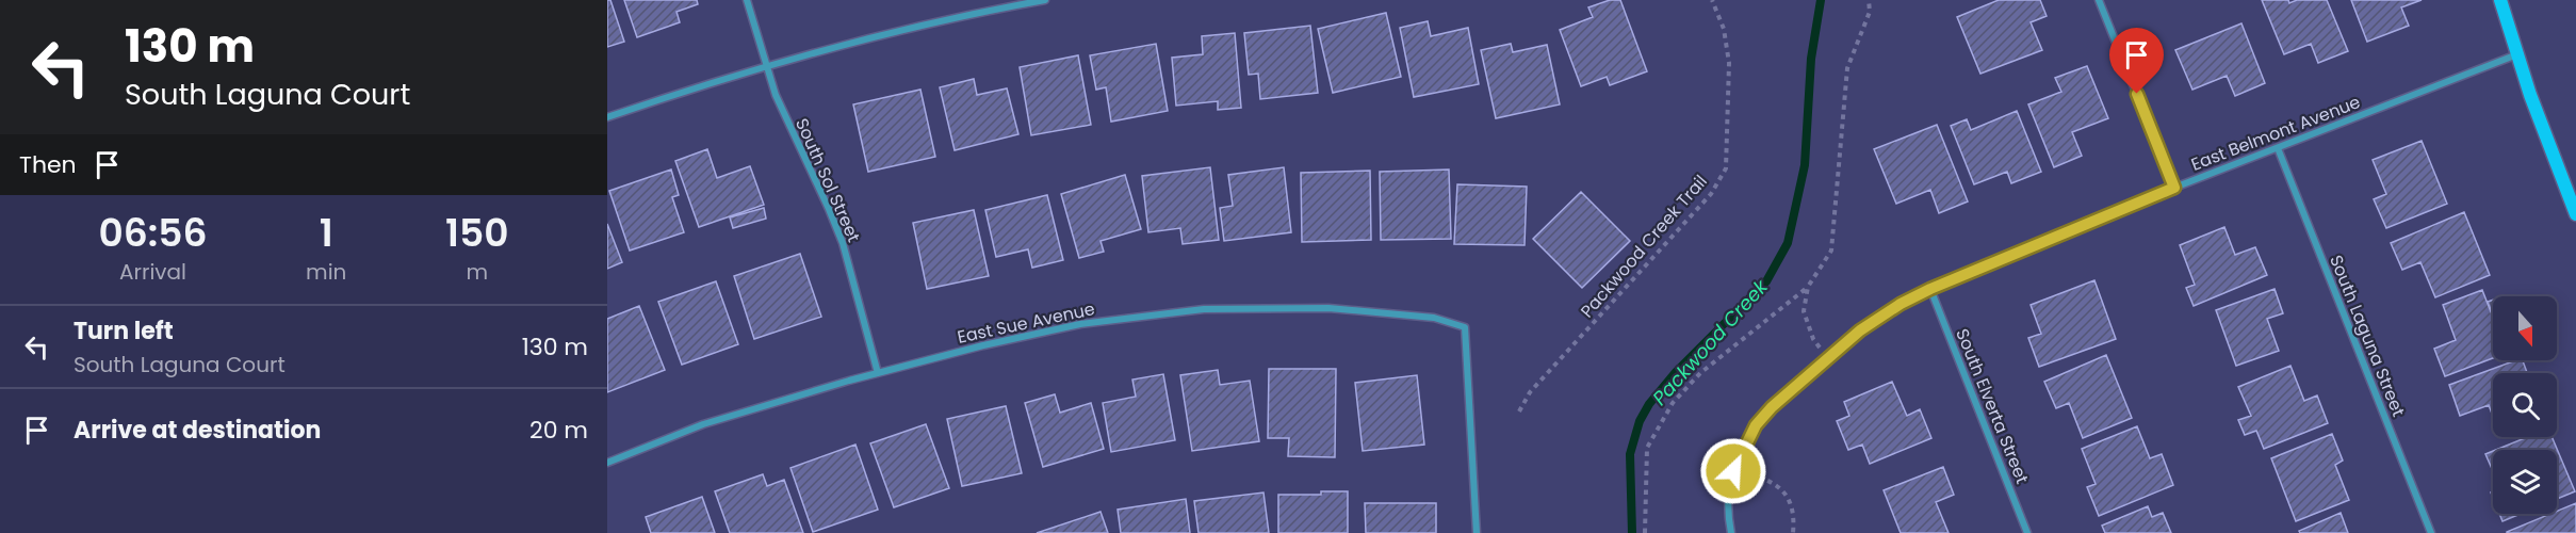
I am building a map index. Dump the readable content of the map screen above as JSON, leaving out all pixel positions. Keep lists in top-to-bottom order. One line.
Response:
{"streets":{"street":["East Belmont Avenue","South Sol Street","East Sue Avenue","South Laguna Street","South Elverta Street"],"path":["Packwood Creek Trail"]},"crossings":[["East Belmont Avenue","South Laguna Street"],["East Belmont Avenue","South Elverta Street"],["South Sol Street","East Sue Avenue"]],"water":["Packwood Creek"],"north":"bottom","page":{"turn":["130 m","South Laguna Court"],"then":"Then","eta":["06:56","Arrival","1","min","150","m"],"list":[{"name":"Turn left","note":"South Laguna Court","value":"130 m"},{"name":"Arrive at destination","value":"20 m"}]}}
